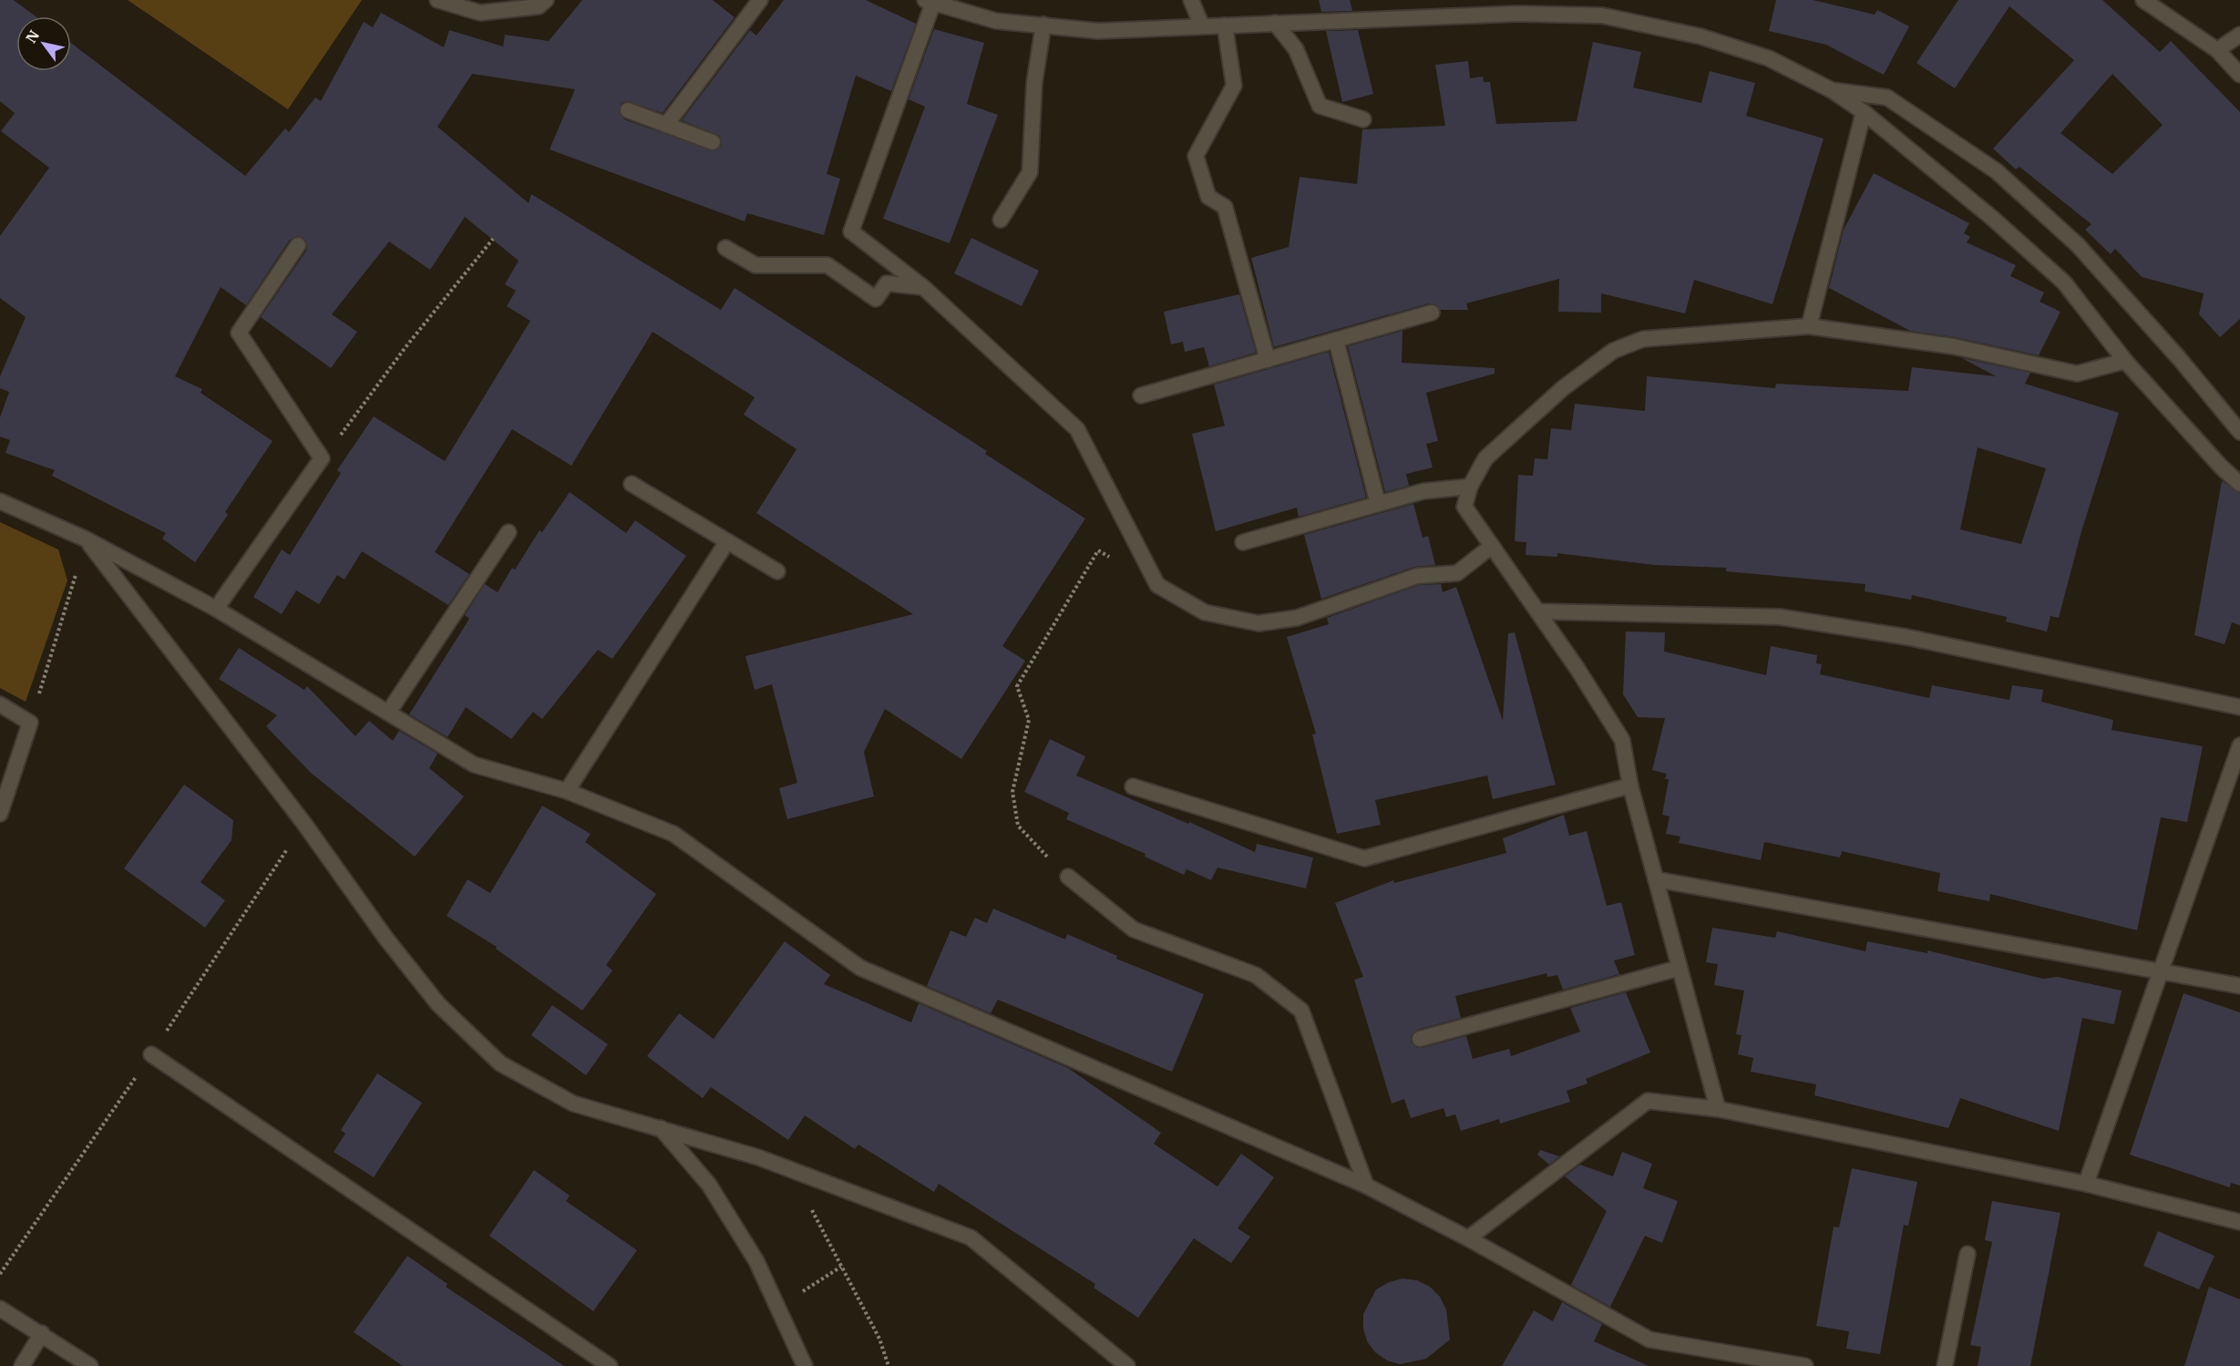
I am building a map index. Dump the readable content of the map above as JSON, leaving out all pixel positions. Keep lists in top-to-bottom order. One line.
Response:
{"north":"top left"}
